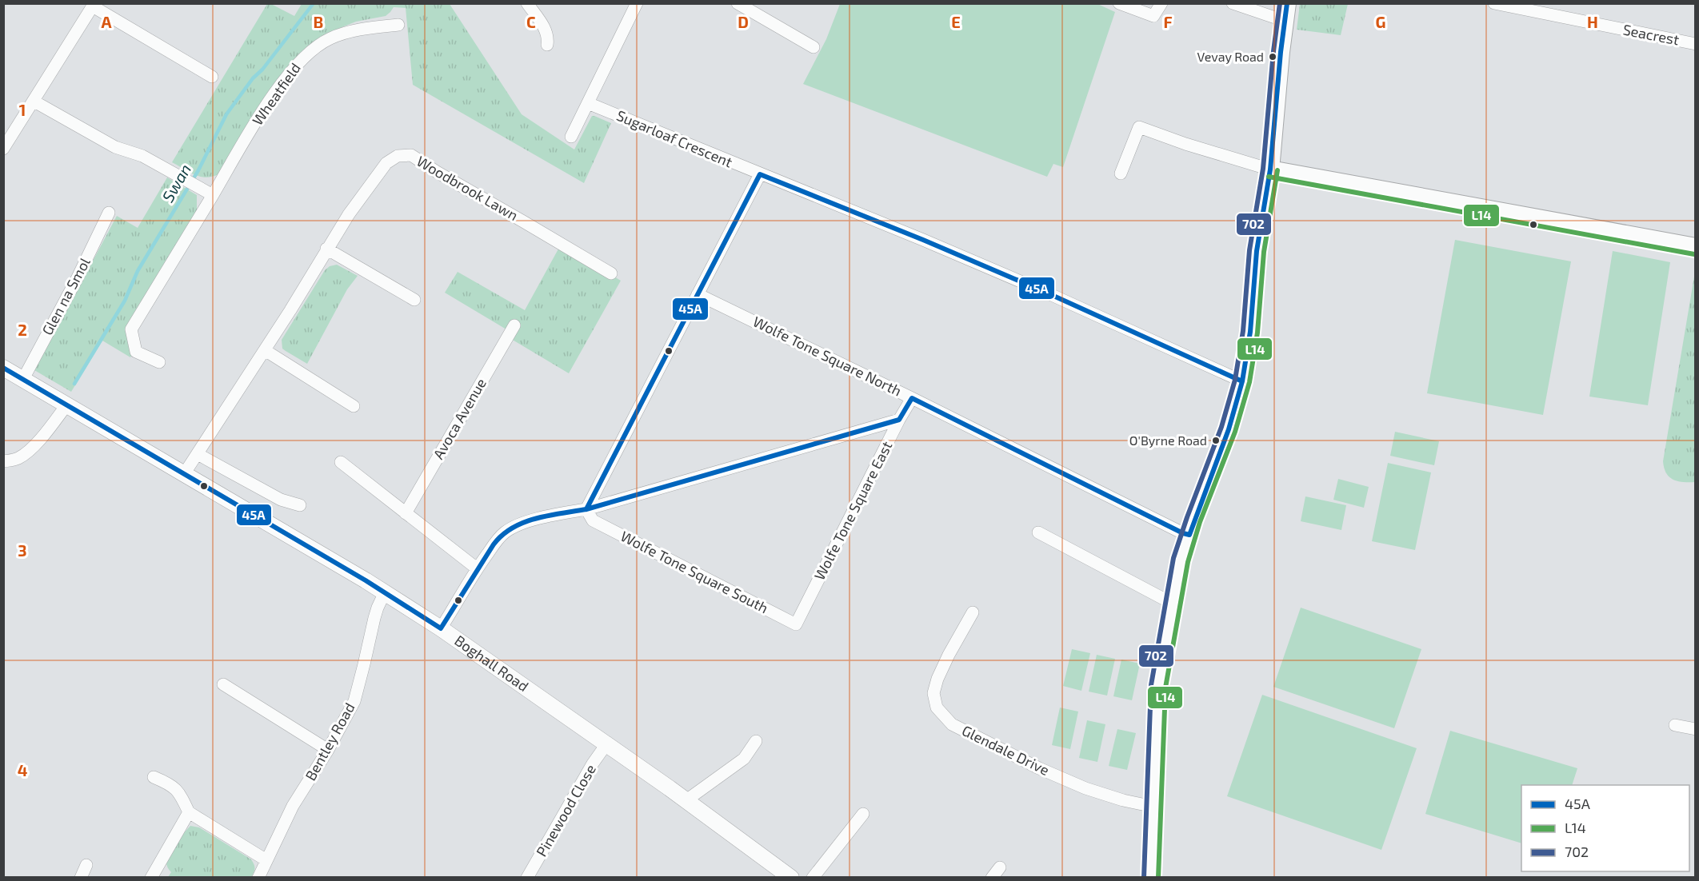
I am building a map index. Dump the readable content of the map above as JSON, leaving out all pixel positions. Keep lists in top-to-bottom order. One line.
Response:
{"streets":{"street":["Seacrest","Wheatfield","Sugarloaf Crescent","Woodbrook Lawn","Glen na Smol","Wolfe Tone Square North","Avoca Avenue","Wolfe Tone Square East","Wolfe Tone Square South","Boghall Road","Bentley Road","Glendale Drive","Pinewood Close"]},"crossings":[["Woodbrook Lawn","Boghall Road"],["Glen na Smol","Boghall Road"],["Wolfe Tone Square North","Wolfe Tone Square East"],["Wolfe Tone Square East","Wolfe Tone Square South"],["Boghall Road","Bentley Road"],["Boghall Road","Pinewood Close"]],"water":["Swan"],"places":["Vevay Road","O'Byrne Road"],"lines":["transit line 45A","transit line 702","transit line L14"],"legend":["45A","L14","702"],"grid":{"columns":["A","B","C","D","E","F","G","H"],"rows":["1","2","3","4"]}}
